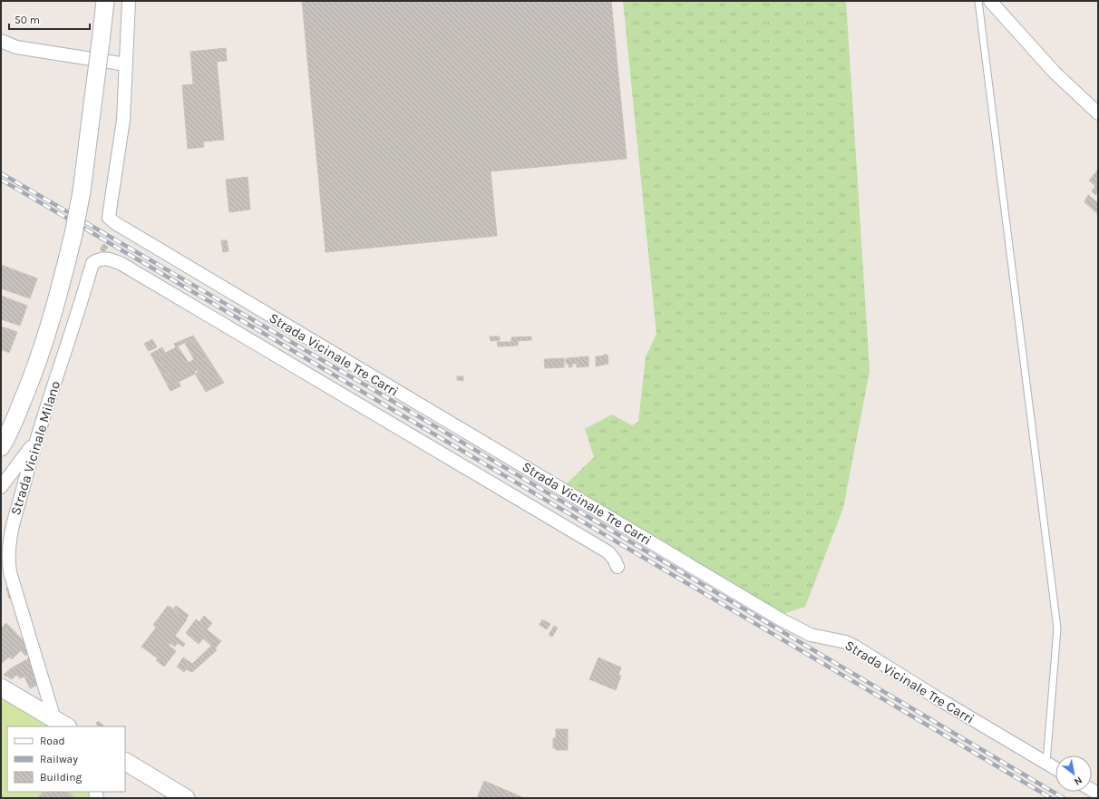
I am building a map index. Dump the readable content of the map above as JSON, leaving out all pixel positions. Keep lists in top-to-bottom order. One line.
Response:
{"streets":{"street":["Strada Vicinale Tre Carri","Strada Vicinale Milano"]},"legend":["Road","Railway","Building"],"scale_bar":"50 m","north":"bottom right"}
